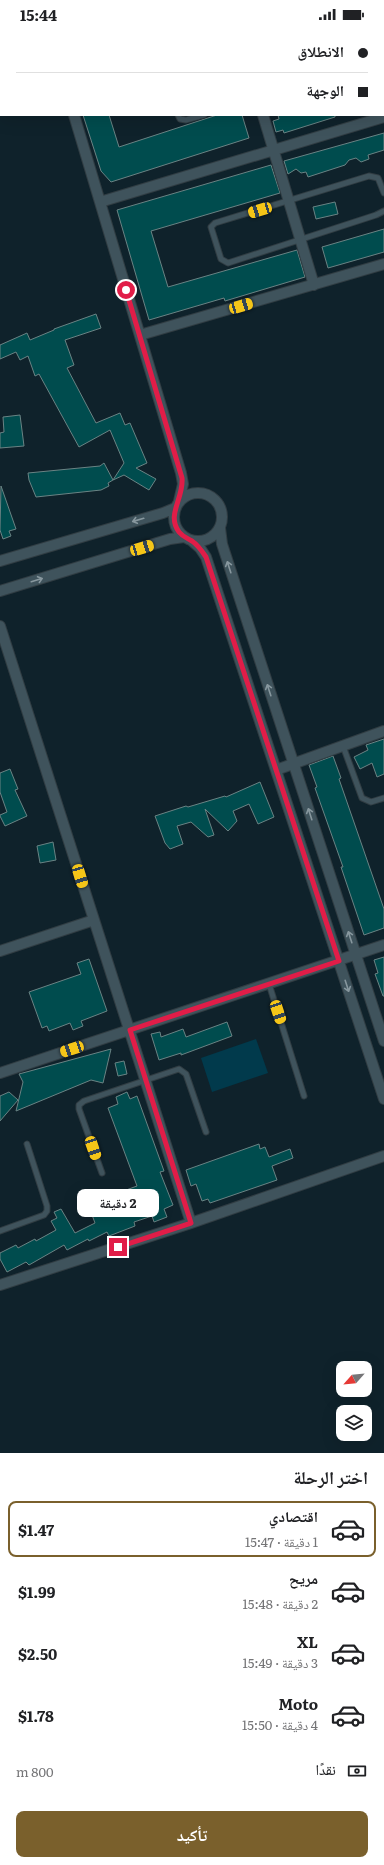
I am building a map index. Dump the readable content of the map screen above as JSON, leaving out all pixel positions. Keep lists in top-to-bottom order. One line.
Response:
{"north":"bottom left","page":{"status":"15:44","banner":["الانطلاق","الوجهة"],"bubble":"2 دقيقة","heading":"اختر الرحلة","list":[{"name":"اقتصادي","note":"1 دقيقة · 15:47","value":"$1.47"},{"name":"مريح","note":"2 دقيقة · 15:48","value":"$1.99"},{"name":"XL","note":"3 دقيقة · 15:49","value":"$2.50"},{"name":"Moto","note":"4 دقيقة · 15:50","value":"$1.78"}],"pay":["نقدًا","800 m"],"buttons":"تأكيد"}}
